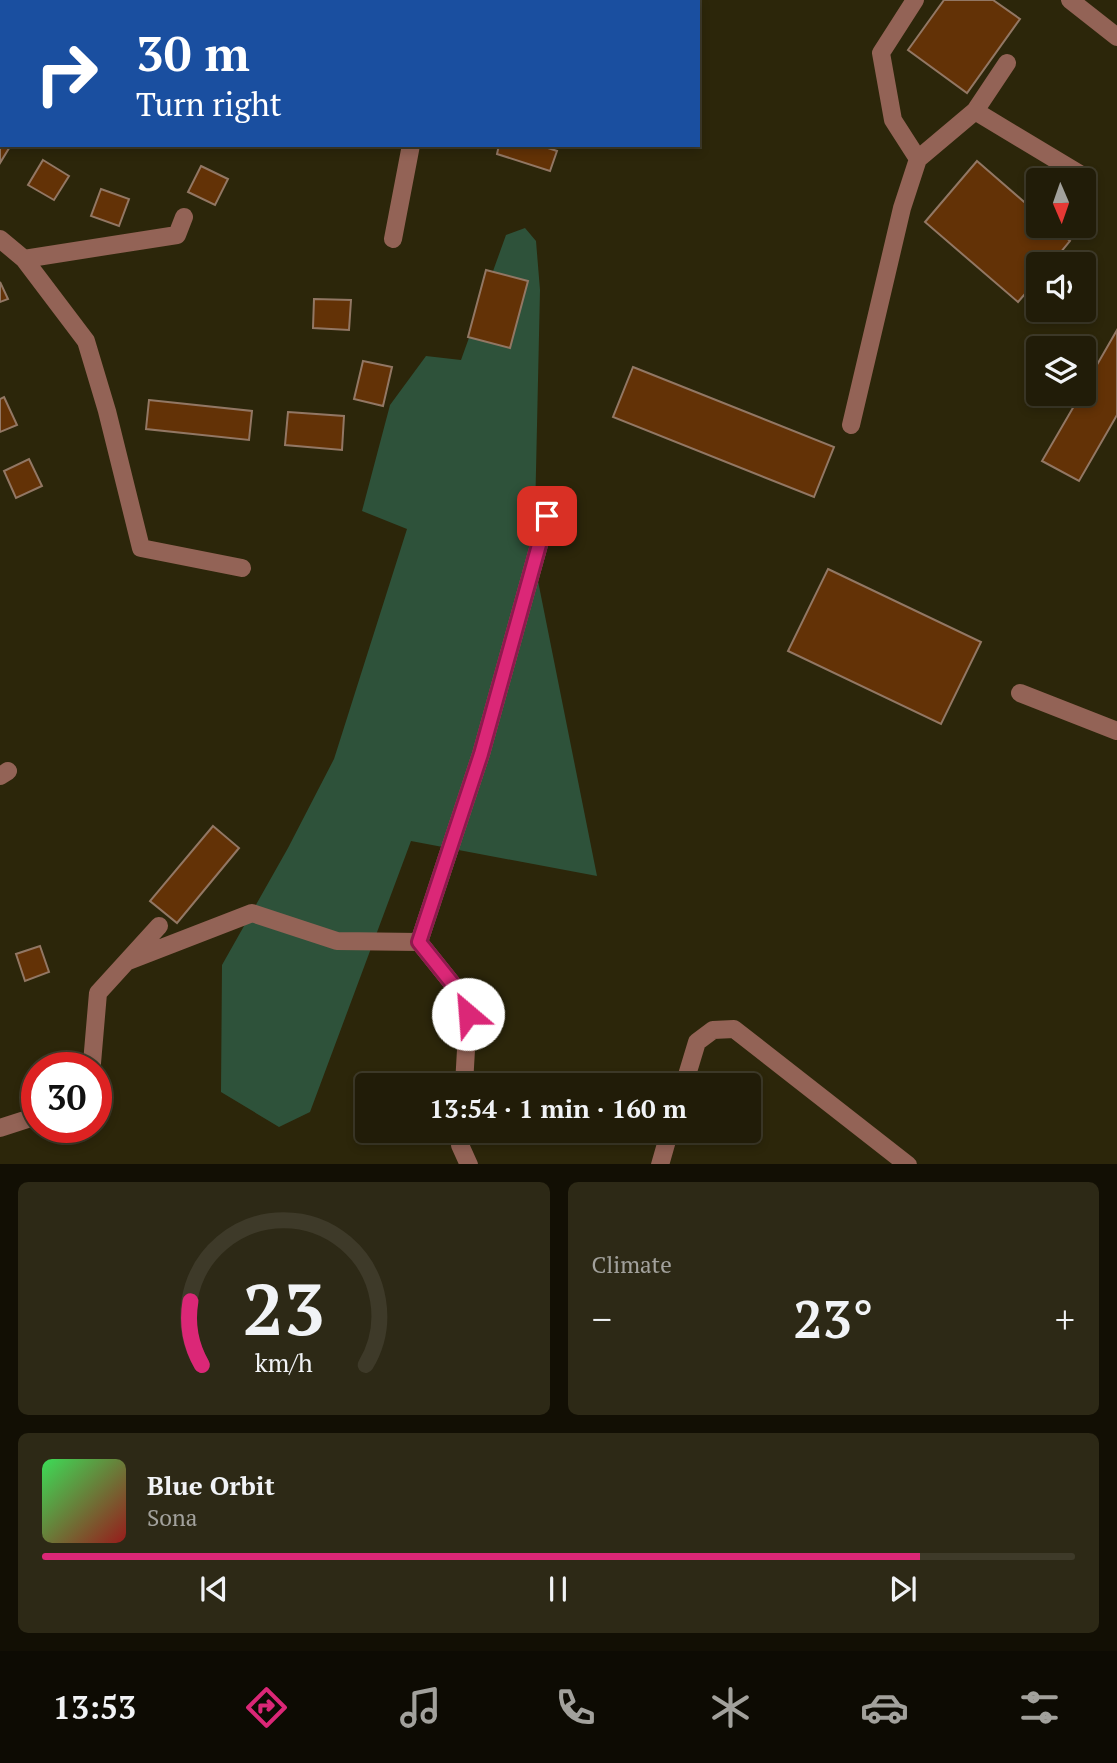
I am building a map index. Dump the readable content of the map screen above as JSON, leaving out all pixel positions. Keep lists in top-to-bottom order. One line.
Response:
{"north":"bottom","page":{"turn":["30 m","Turn right"],"limit":"30","trip":"13:54 · 1 min · 160 m","tile":"Climate","heat":["−","23°","+"],"song":["Blue Orbit","Sona"],"tabs":"13:53","gauge":["23","km/h"]}}
